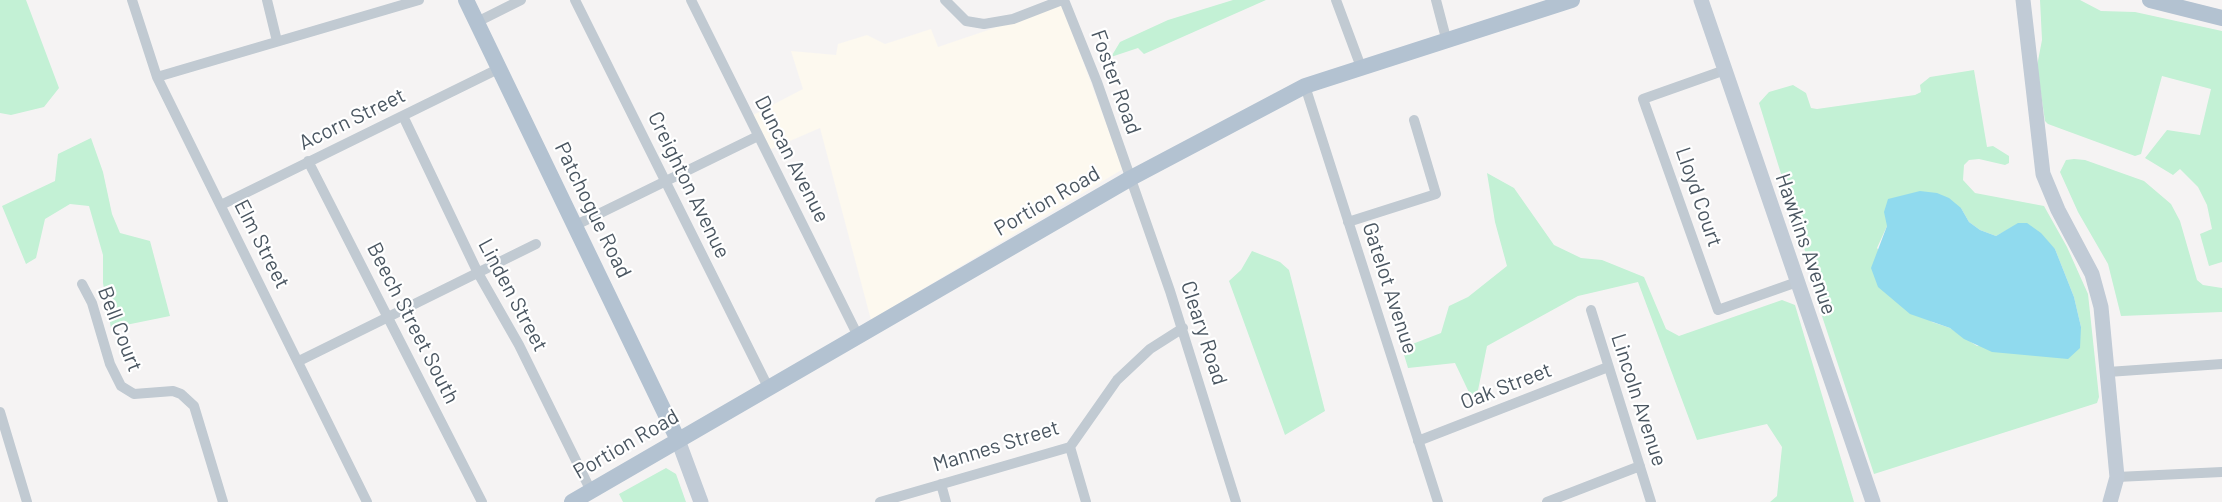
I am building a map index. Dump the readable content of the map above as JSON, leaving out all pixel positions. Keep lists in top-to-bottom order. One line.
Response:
{"streets":{"main road":["Portion Road","Patchogue Road"],"street":["Foster Road","Acorn Street","Duncan Avenue","Creighton Avenue","Lloyd Court","Elm Street","Hawkins Avenue","Gatelot Avenue","Linden Street","Beech Street South","Bell Court","Cleary Road","Oak Street","Lincoln Avenue","Mannes Street"]},"crossings":[["Foster Road","Portion Road"],["Foster Road","Cleary Road"],["Acorn Street","Patchogue Road"],["Acorn Street","Elm Street"],["Acorn Street","Linden Street"],["Acorn Street","Beech Street South"],["Duncan Avenue","Portion Road"],["Creighton Avenue","Portion Road"],["Lloyd Court","Hawkins Avenue"],["Portion Road","Patchogue Road"],["Portion Road","Gatelot Avenue"],["Portion Road","Linden Street"],["Portion Road","Cleary Road"],["Gatelot Avenue","Oak Street"],["Cleary Road","Mannes Street"],["Oak Street","Lincoln Avenue"]]}
